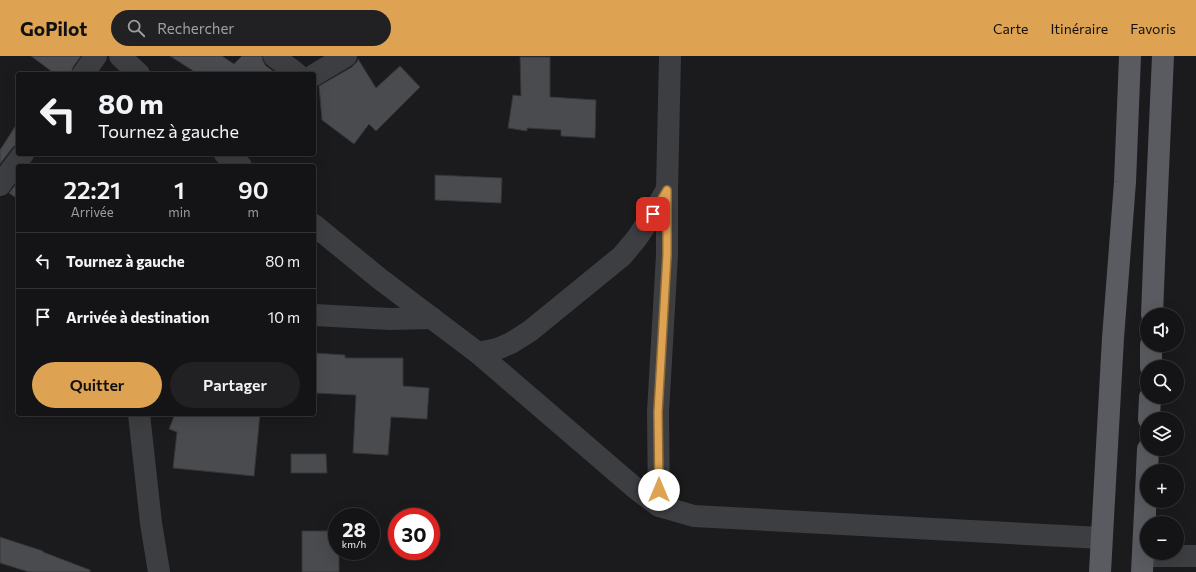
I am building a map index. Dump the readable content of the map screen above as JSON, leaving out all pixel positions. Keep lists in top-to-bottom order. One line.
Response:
{"page":{"header":"GoPilot","search":"Rechercher","nav":["Carte","Itinéraire","Favoris"],"turn":["80 m","Tournez à gauche"],"eta":["22:21","Arrivée","1","min","90","m"],"list":[{"name":"Tournez à gauche","value":"80 m"},{"name":"Arrivée à destination","value":"10 m"}],"map_buttons":["+","−"],"buttons":["Quitter","Partager"],"speed":"28 km/h","limit":"30"}}
